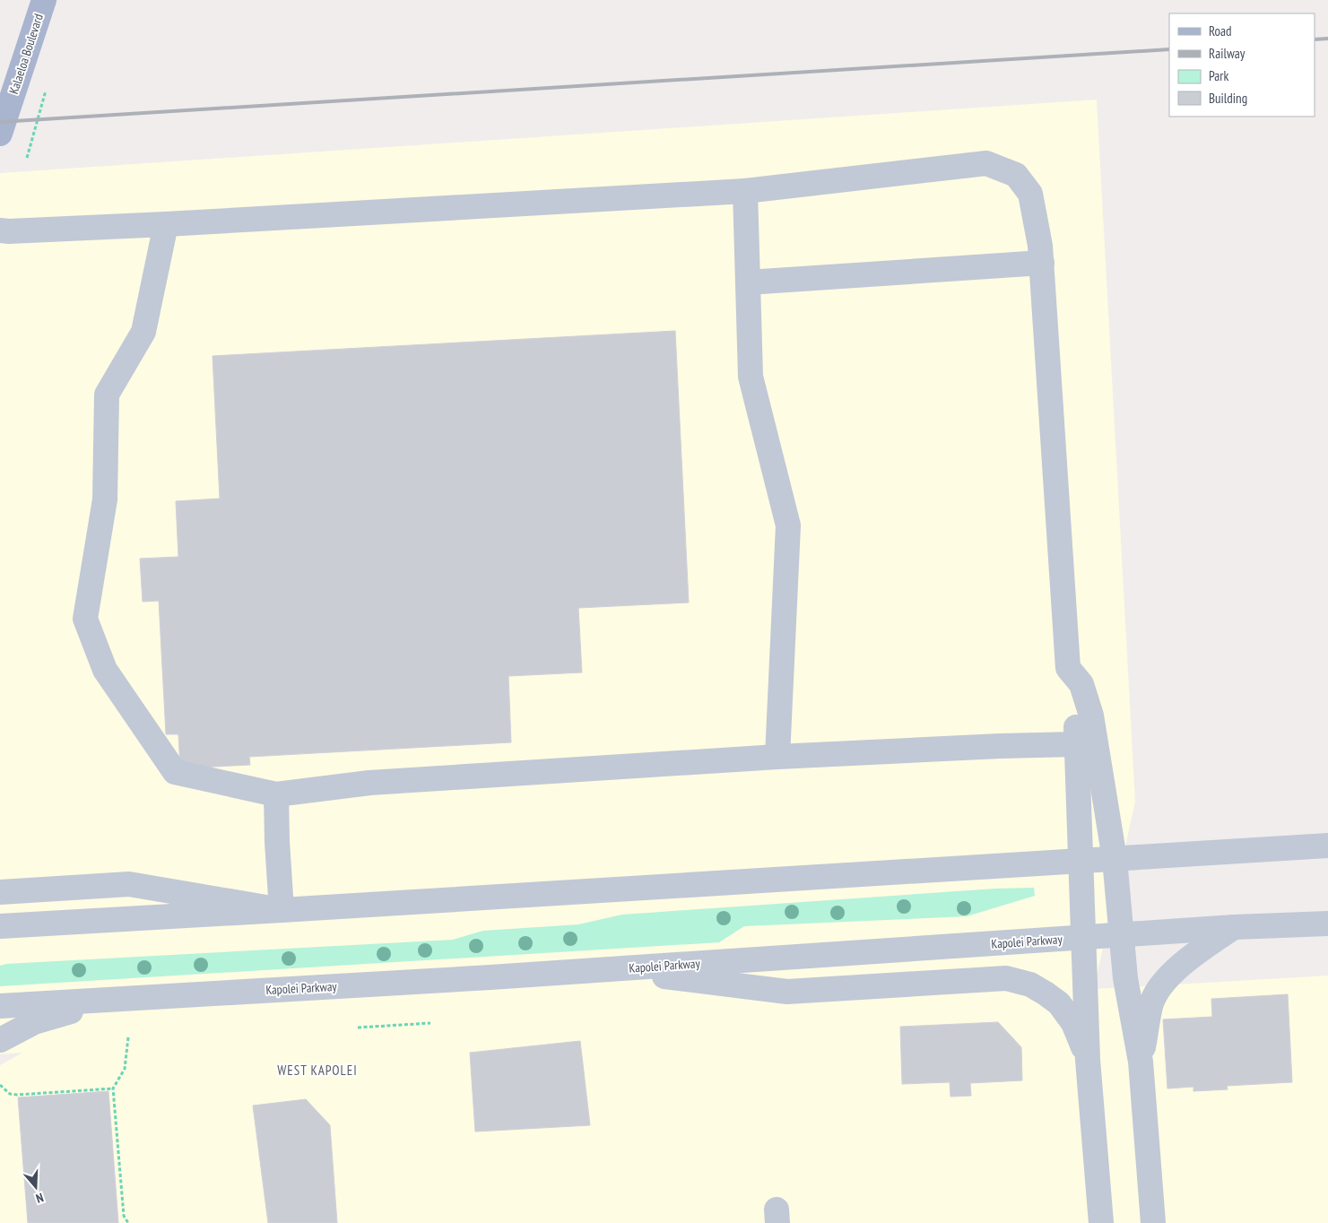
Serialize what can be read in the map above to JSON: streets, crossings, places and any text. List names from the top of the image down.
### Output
{
  "streets": {
    "main road": ["Kalaeloa Boulevard"],
    "street": ["Kapolei Parkway"]
  },
  "districts": ["WEST KAPOLEI"],
  "legend": [
    "Road",
    "Railway",
    "Park",
    "Building"
  ],
  "north": "bottom"
}
